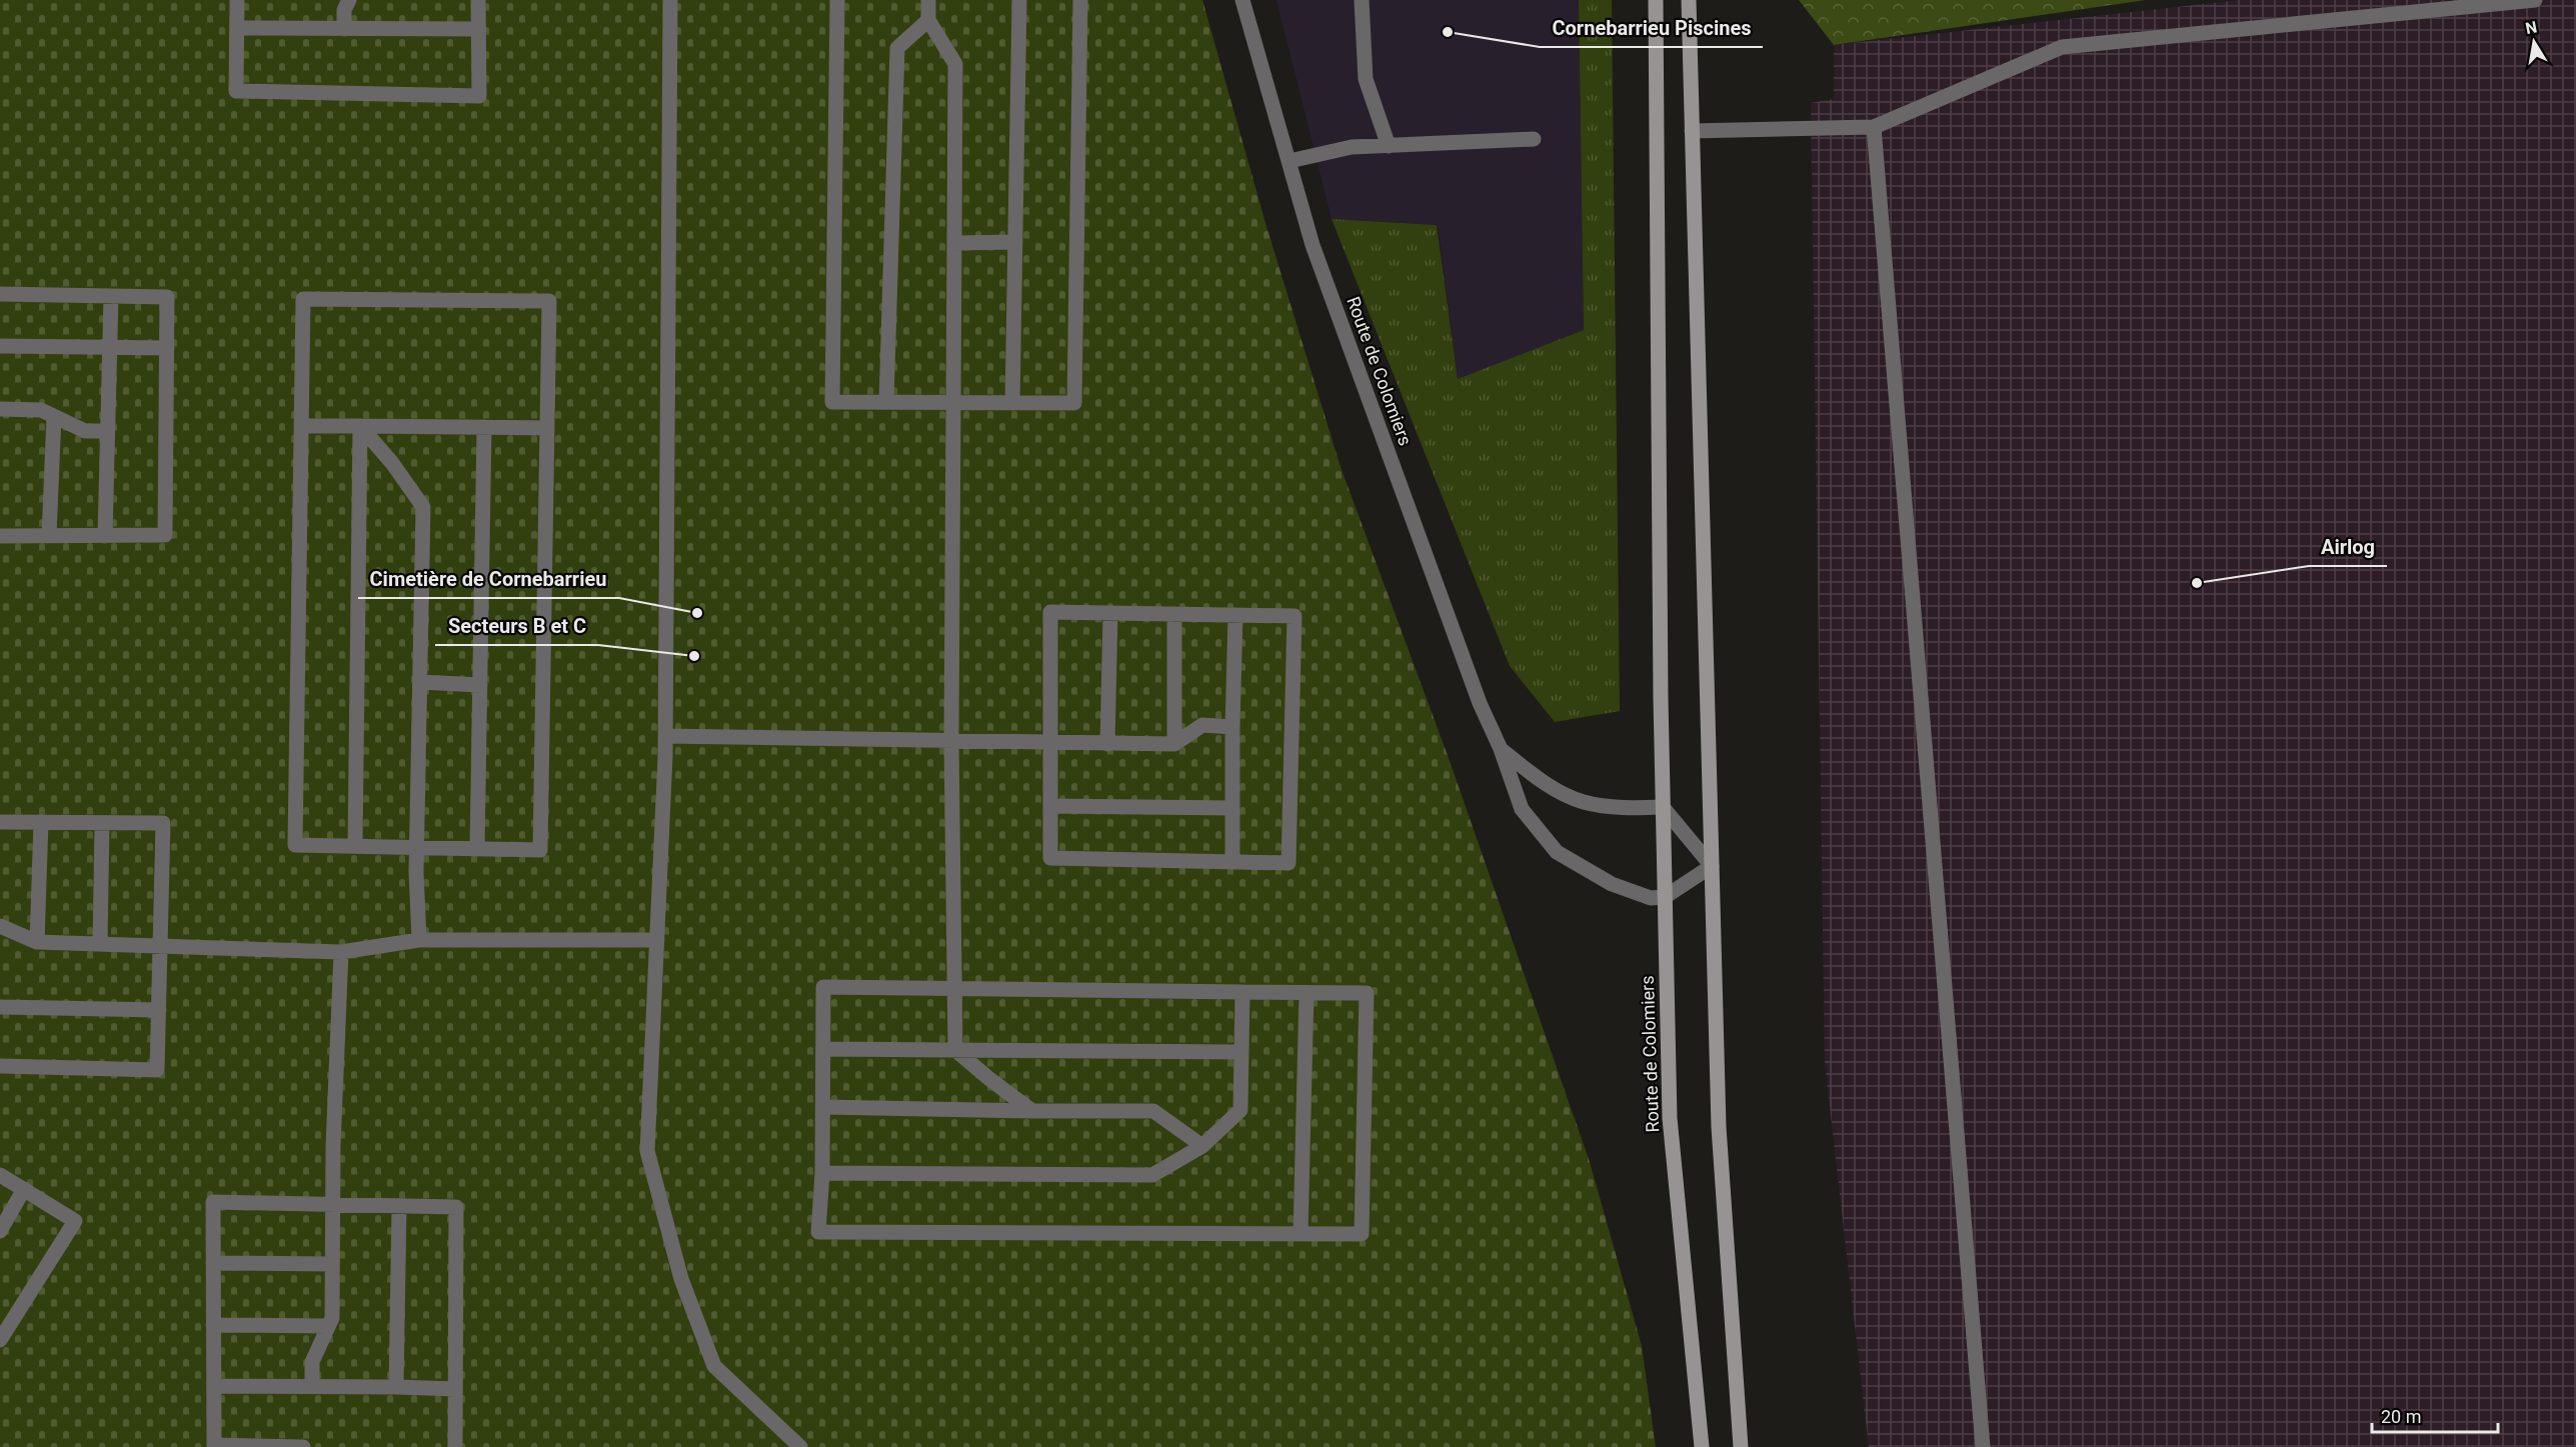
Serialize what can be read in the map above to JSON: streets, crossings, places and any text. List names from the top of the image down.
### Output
{
  "streets": {
    "main road": ["Route de Colomiers"]
  },
  "places": [
    "Cornebarrieu Piscines",
    "Airlog",
    "Cimetière de Cornebarrieu",
    "Secteurs B et C"
  ],
  "scale_bar": "20 m",
  "north": "top"
}
